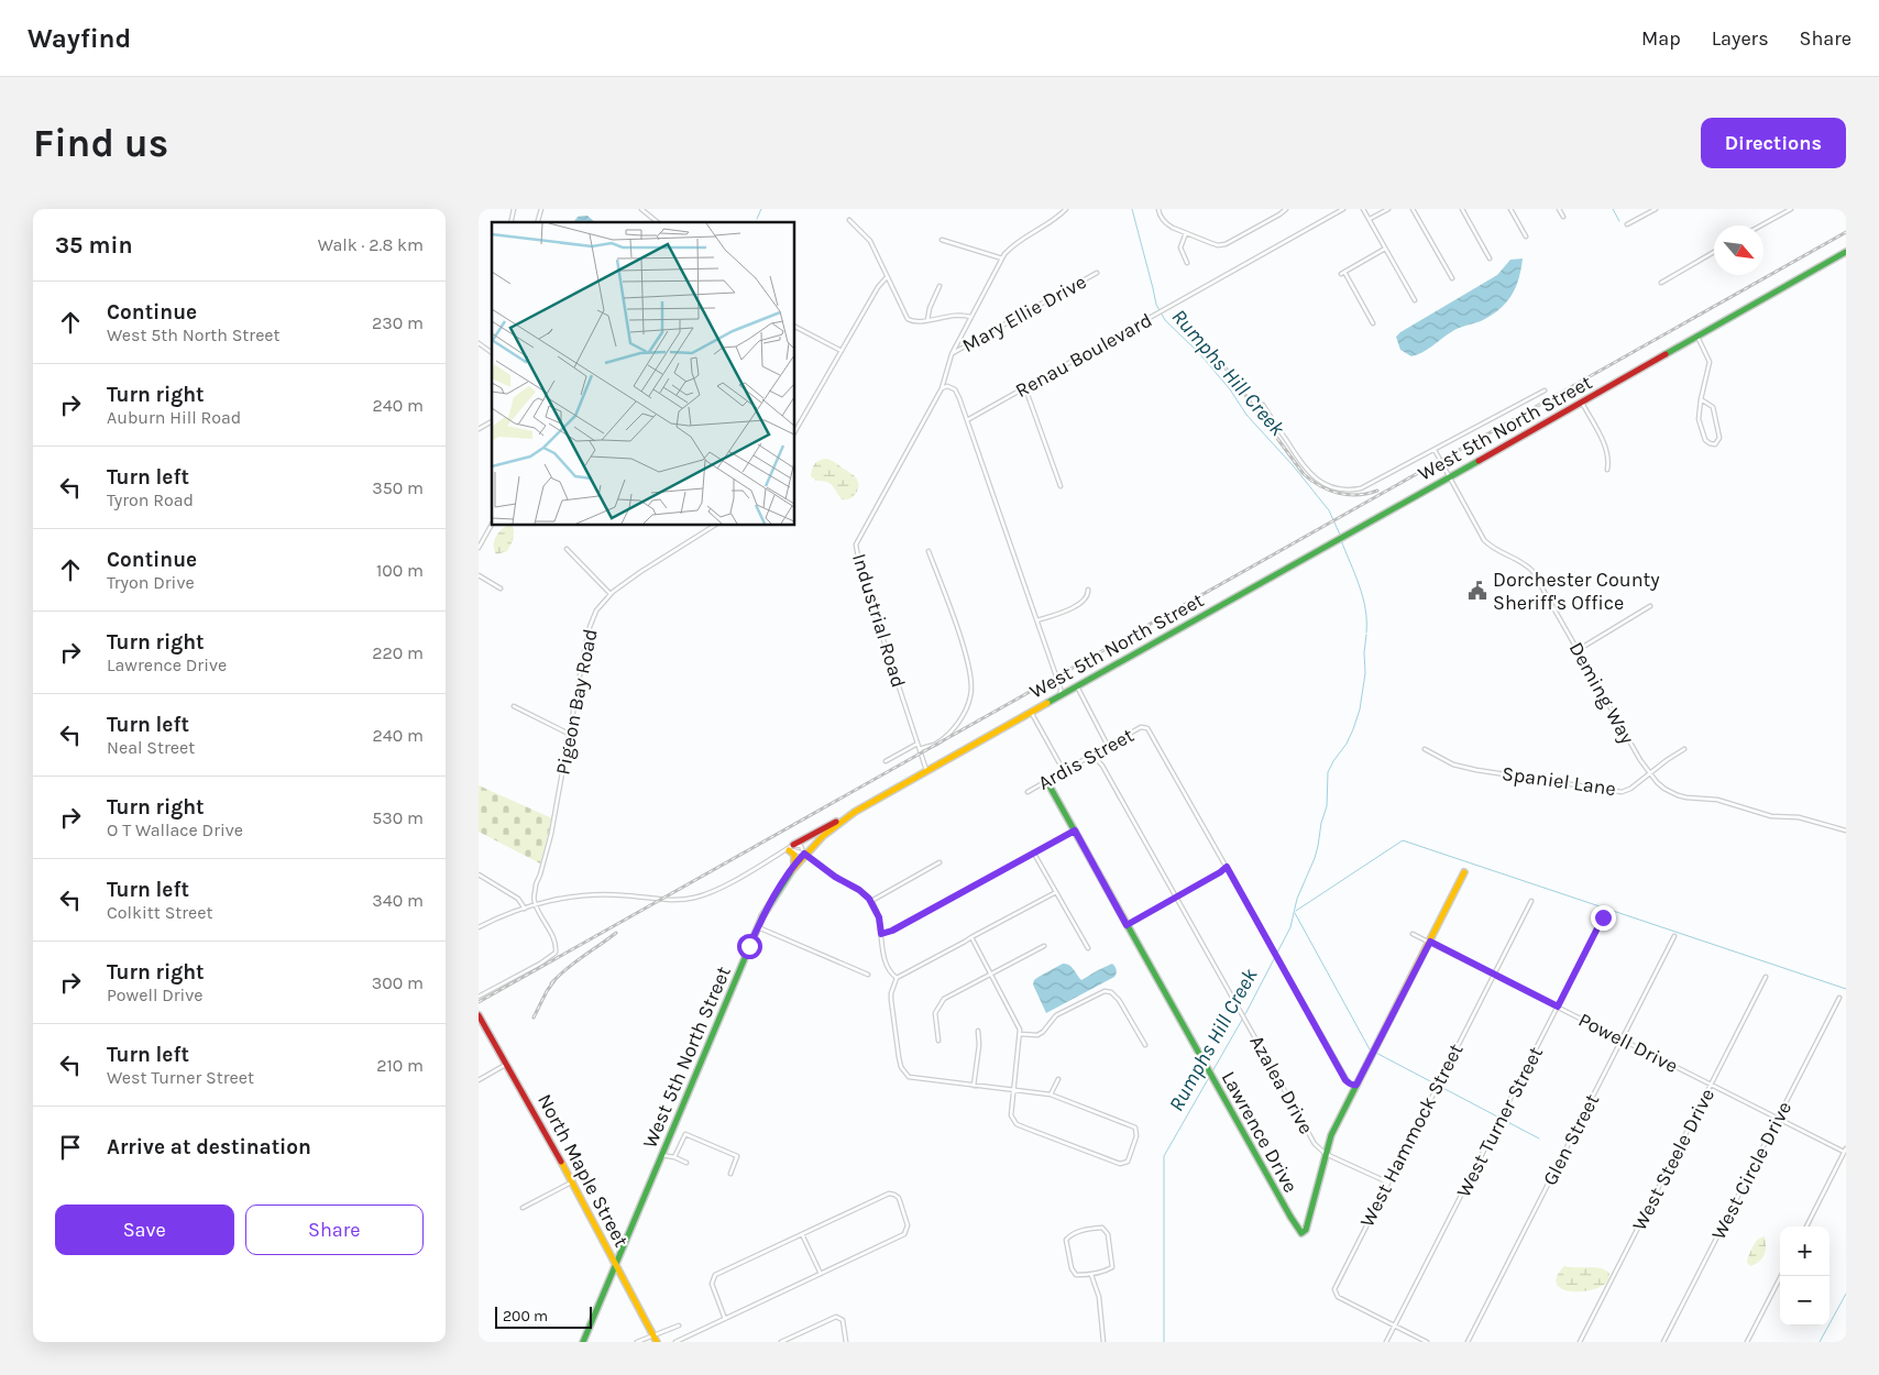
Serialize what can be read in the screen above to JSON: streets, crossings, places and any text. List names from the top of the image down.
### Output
{
  "streets": {
    "main road": ["West 5th North Street", "Lawrence Drive", "North Maple Street"],
    "street": [
      "Mary Ellie Drive",
      "Renau Boulevard",
      "Industrial Road",
      "Deming Way",
      "Pigeon Bay Road",
      "Ardis Street",
      "Spaniel Lane",
      "Powell Drive",
      "Azalea Drive",
      "West Turner Street",
      "West Hammock Street",
      "Glen Street",
      "West Steele Drive",
      "West Circle Drive"
    ]
  },
  "crossings": [
    ["Mary Ellie Drive", "Industrial Road"],
    ["West 5th North Street", "Industrial Road"],
    ["West 5th North Street", "Deming Way"],
    ["West 5th North Street", "North Maple Street"],
    ["Deming Way", "Spaniel Lane"],
    ["Ardis Street", "Azalea Drive"],
    ["Ardis Street", "Lawrence Drive"],
    ["Powell Drive", "West Turner Street"],
    ["Powell Drive", "West Hammock Street"],
    ["Powell Drive", "Glen Street"],
    ["Powell Drive", "West Steele Drive"],
    ["Powell Drive", "West Circle Drive"],
    ["Azalea Drive", "Lawrence Drive"],
    ["Azalea Drive", "West Hammock Street"],
    ["West Turner Street", "West Hammock Street"]
  ],
  "water": ["Rumphs Hill Creek"],
  "places": {
    "public building": ["Dorchester County Sheriff's Office"]
  },
  "scale_bar": "200 m",
  "north": "bottom right",
  "page": {
    "header": "Wayfind",
    "nav": ["Map", "Layers", "Share"],
    "buttons": [
      "Directions",
      ["Save", "Share"]
    ],
    "title": "Find us",
    "heading": ["35 min", "Walk · 2.8 km"],
    "list": [
      ["Continue", "West 5th North Street", "230 m"],
      ["Turn right", "Auburn Hill Road", "240 m"],
      ["Turn left", "Tyron Road", "350 m"],
      ["Continue", "Tryon Drive", "100 m"],
      ["Turn right", "Lawrence Drive", "220 m"],
      ["Turn left", "Neal Street", "240 m"],
      ["Turn right", "O T Wallace Drive", "530 m"],
      ["Turn left", "Colkitt Street", "340 m"],
      ["Turn right", "Powell Drive", "300 m"],
      ["Turn left", "West Turner Street", "210 m"],
      "Arrive at destination"
    ],
    "map_buttons": ["+", "−"],
    "scale": "200 m"
  }
}
